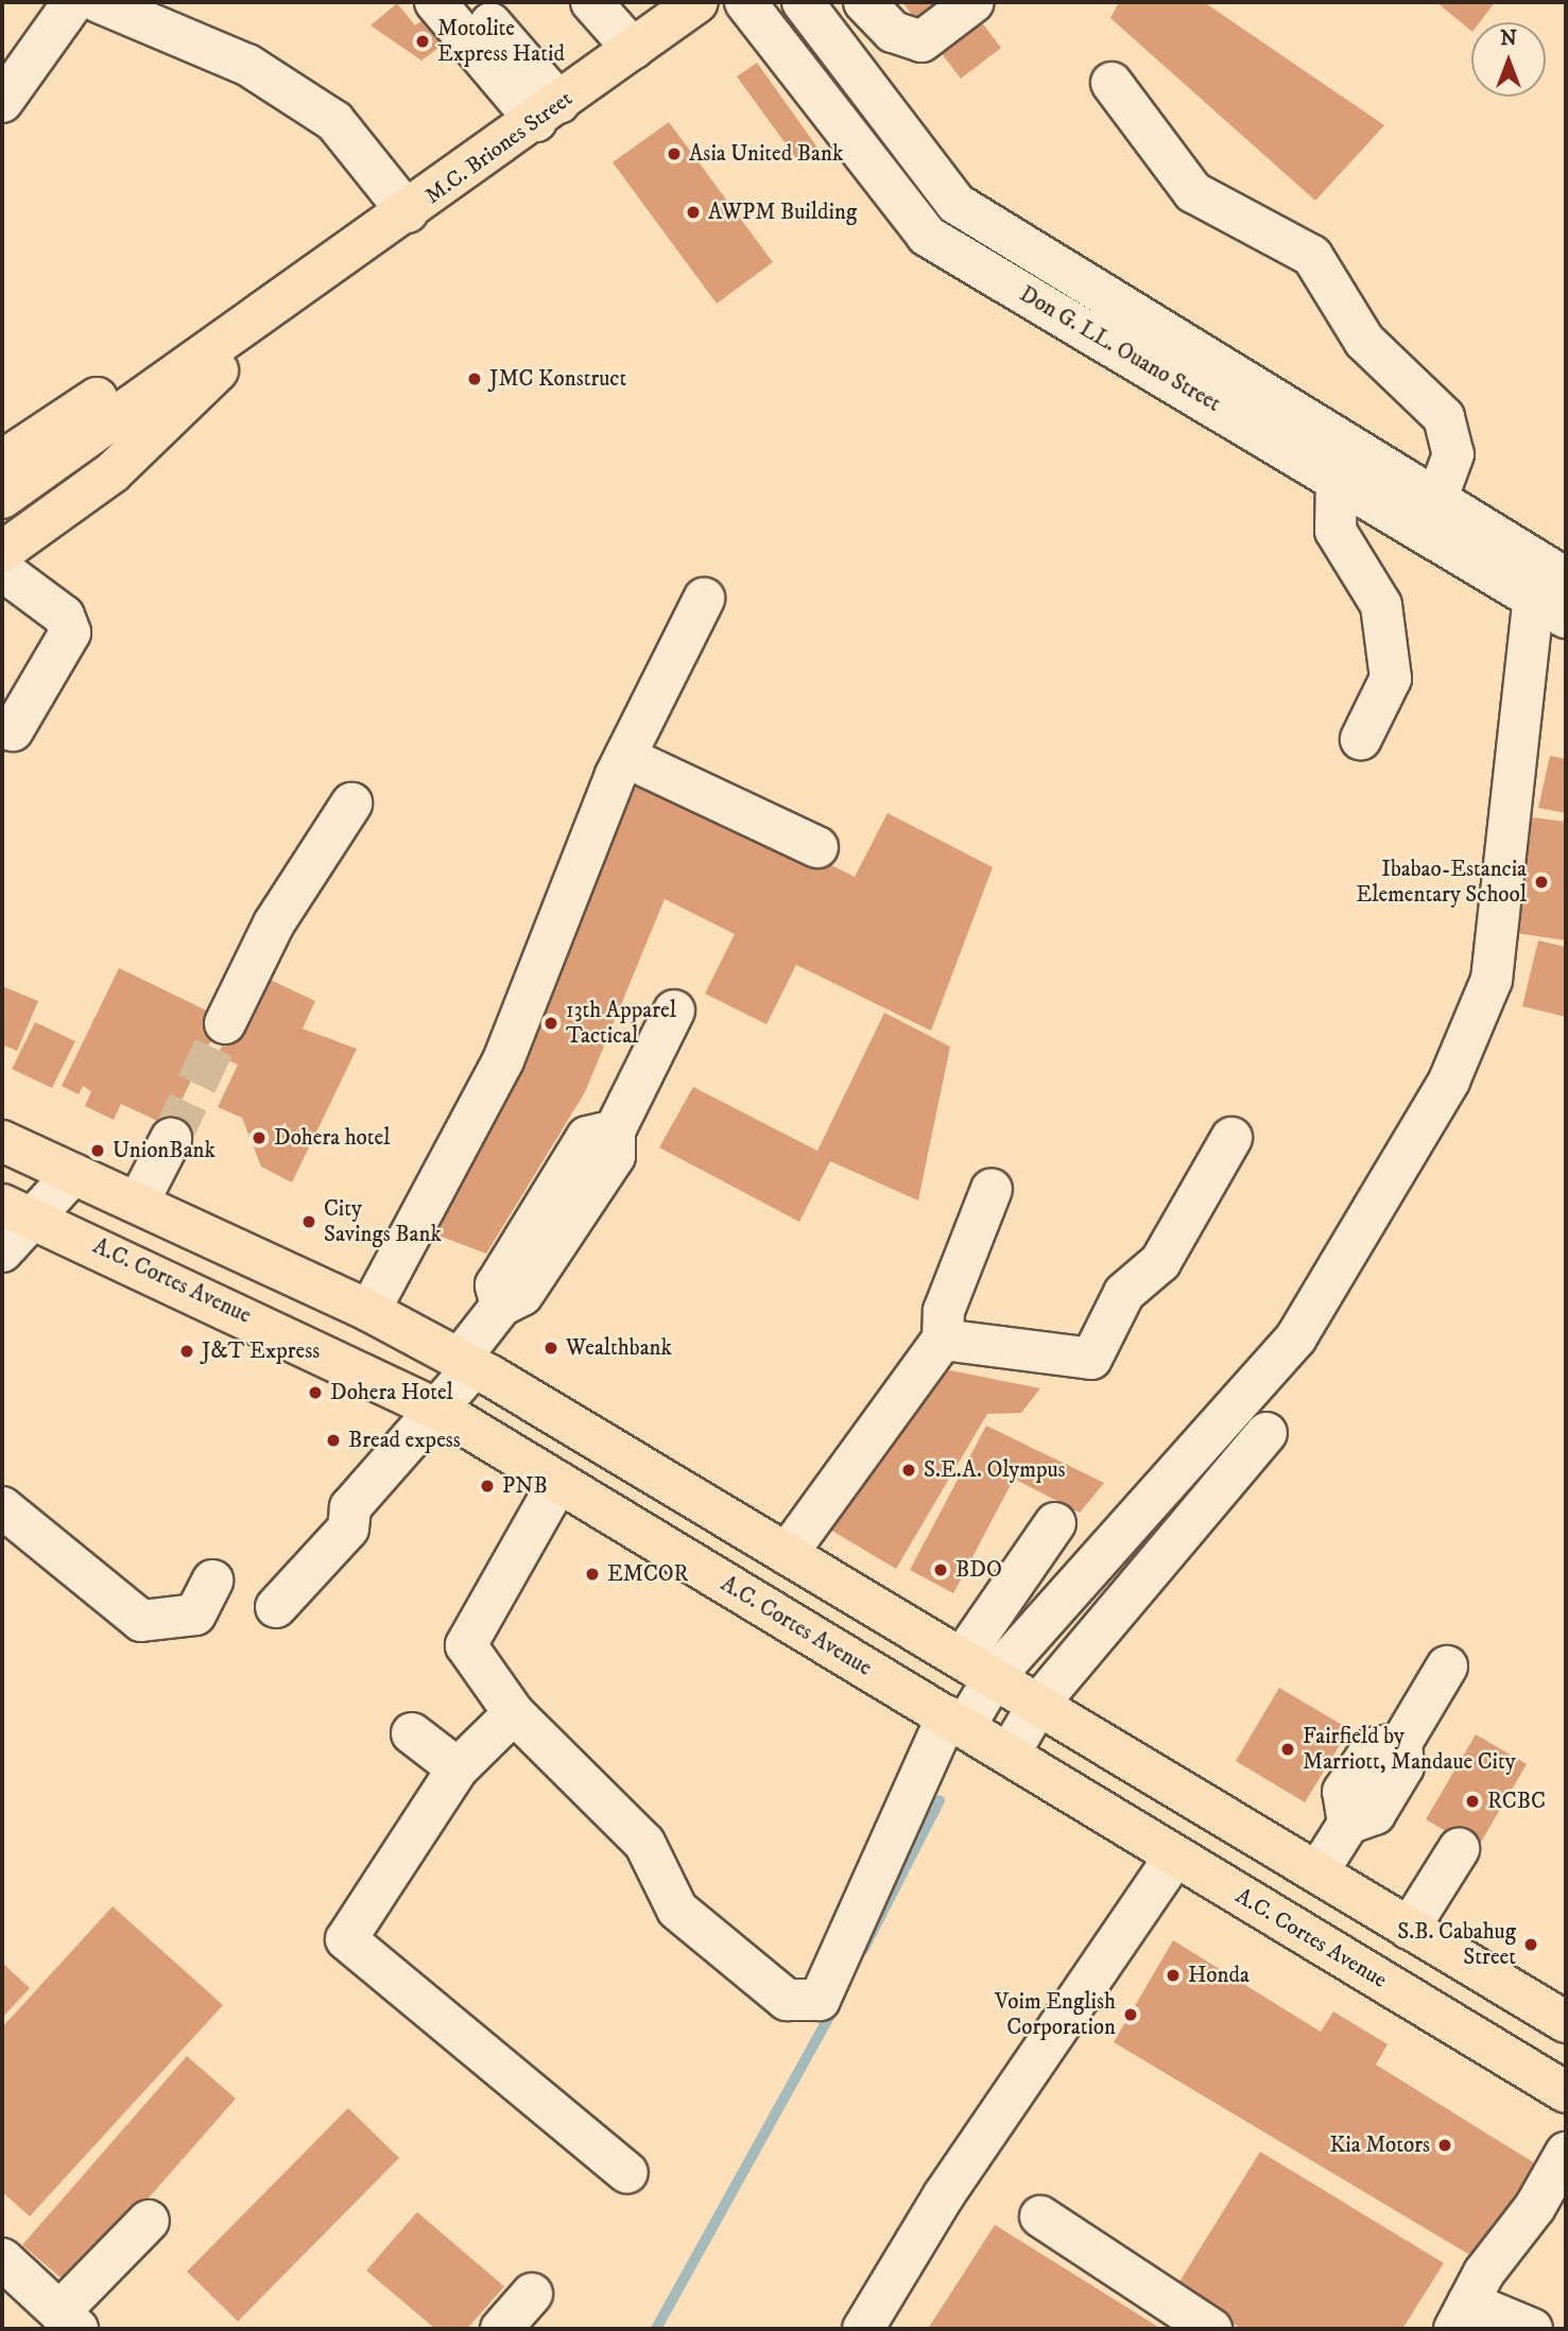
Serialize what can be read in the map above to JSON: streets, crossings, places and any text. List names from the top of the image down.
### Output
{
  "streets": {
    "main road": ["M.C. Briones Street", "A.C. Cortes Avenue"],
    "street": ["Don G. LL. Ouano Street"]
  },
  "places": [
    "Motolite Express Hatid",
    "Asia United Bank",
    "AWPM Building",
    "JMC Konstruct",
    "Ibabao-Estancia Elementary School",
    "13th Apparel Tactical",
    "Dohera hotel",
    "UnionBank",
    "City Savings Bank",
    "Wealthbank",
    "J&T Express",
    "Dohera Hotel",
    "Bread expess",
    "S.E.A. Olympus",
    "PNB",
    "BDO",
    "EMCOR",
    "Fairfield by Marriott, Mandaue City",
    "RCBC",
    "S.B. Cabahug Street",
    "Honda",
    "Voim English Corporation",
    "Kia Motors"
  ],
  "north": "top"
}
